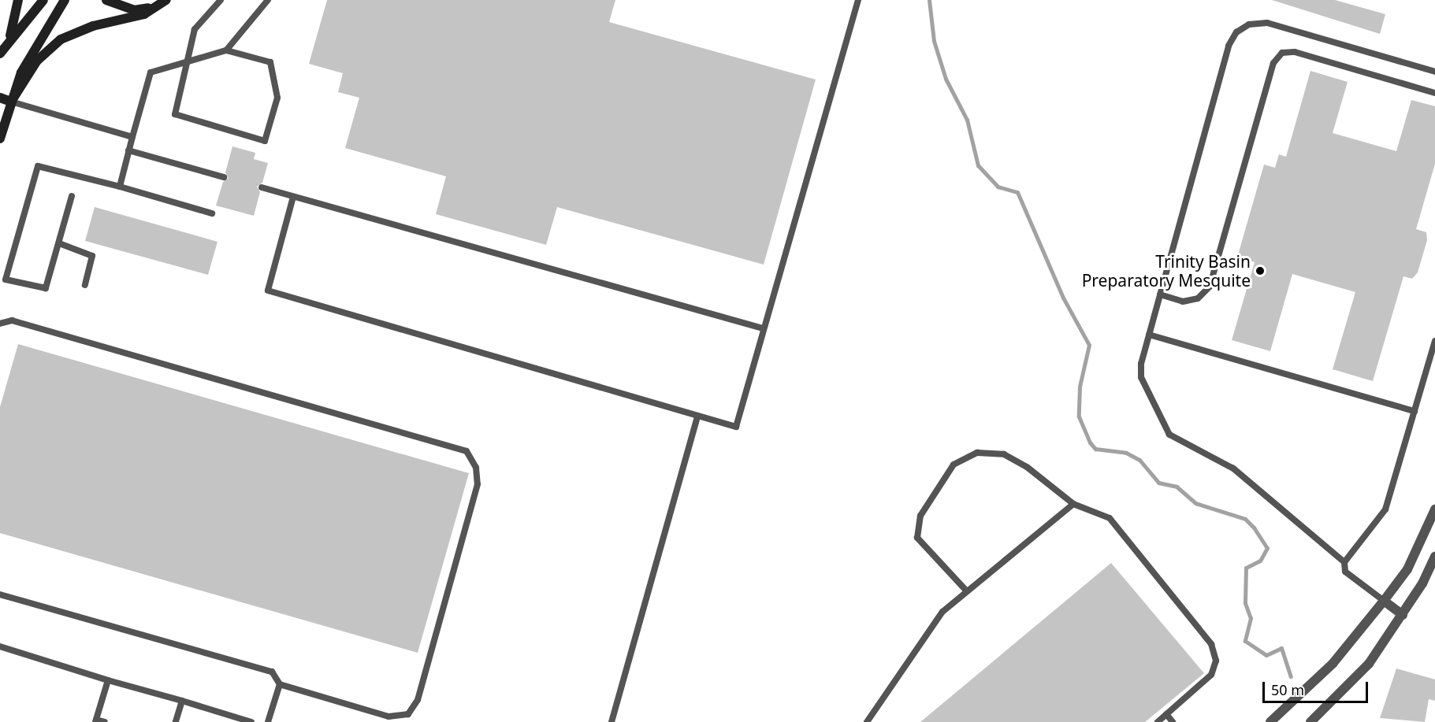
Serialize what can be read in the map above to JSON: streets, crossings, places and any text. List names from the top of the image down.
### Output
{
  "places": ["Trinity Basin Preparatory Mesquite"],
  "scale_bar": "50 m"
}
